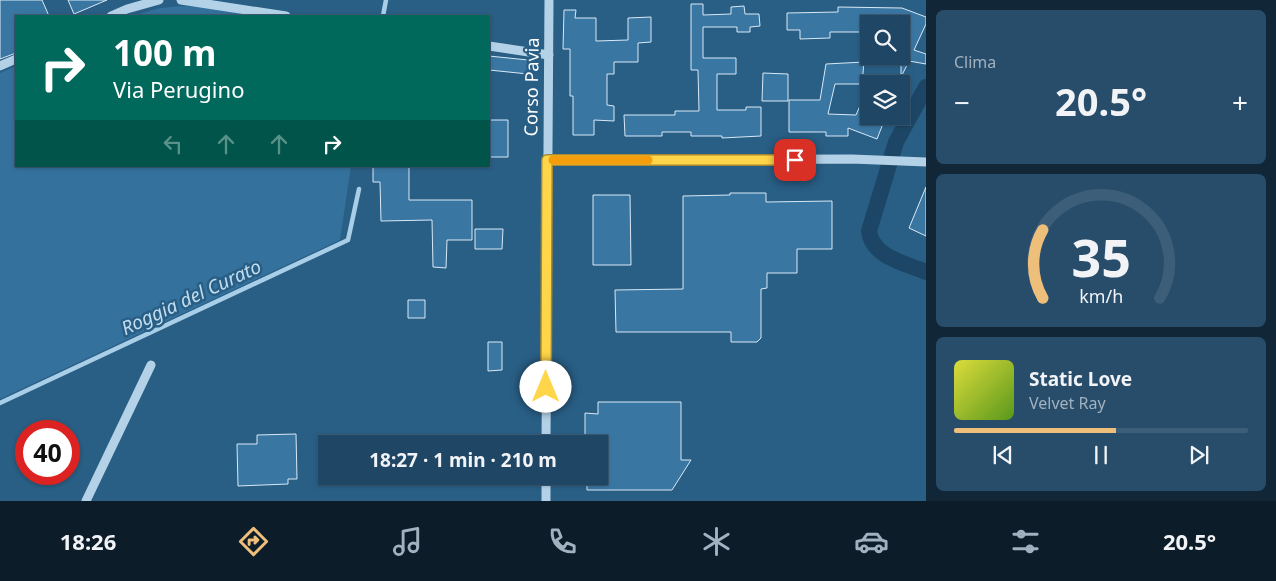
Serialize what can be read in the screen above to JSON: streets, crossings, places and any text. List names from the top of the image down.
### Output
{
  "streets": {
    "street": ["Corso Pavia"]
  },
  "water": ["Roggia del Curato"],
  "page": {
    "tile": "Clima",
    "turn": ["100 m", "Via Perugino"],
    "heat": ["−", "20.5°", "+"],
    "song": ["Static Love", "Velvet Ray"],
    "limit": "40",
    "trip": "18:27 · 1 min · 210 m",
    "tabs": ["18:26", "20.5°"],
    "gauge": ["35", "km/h"]
  }
}
